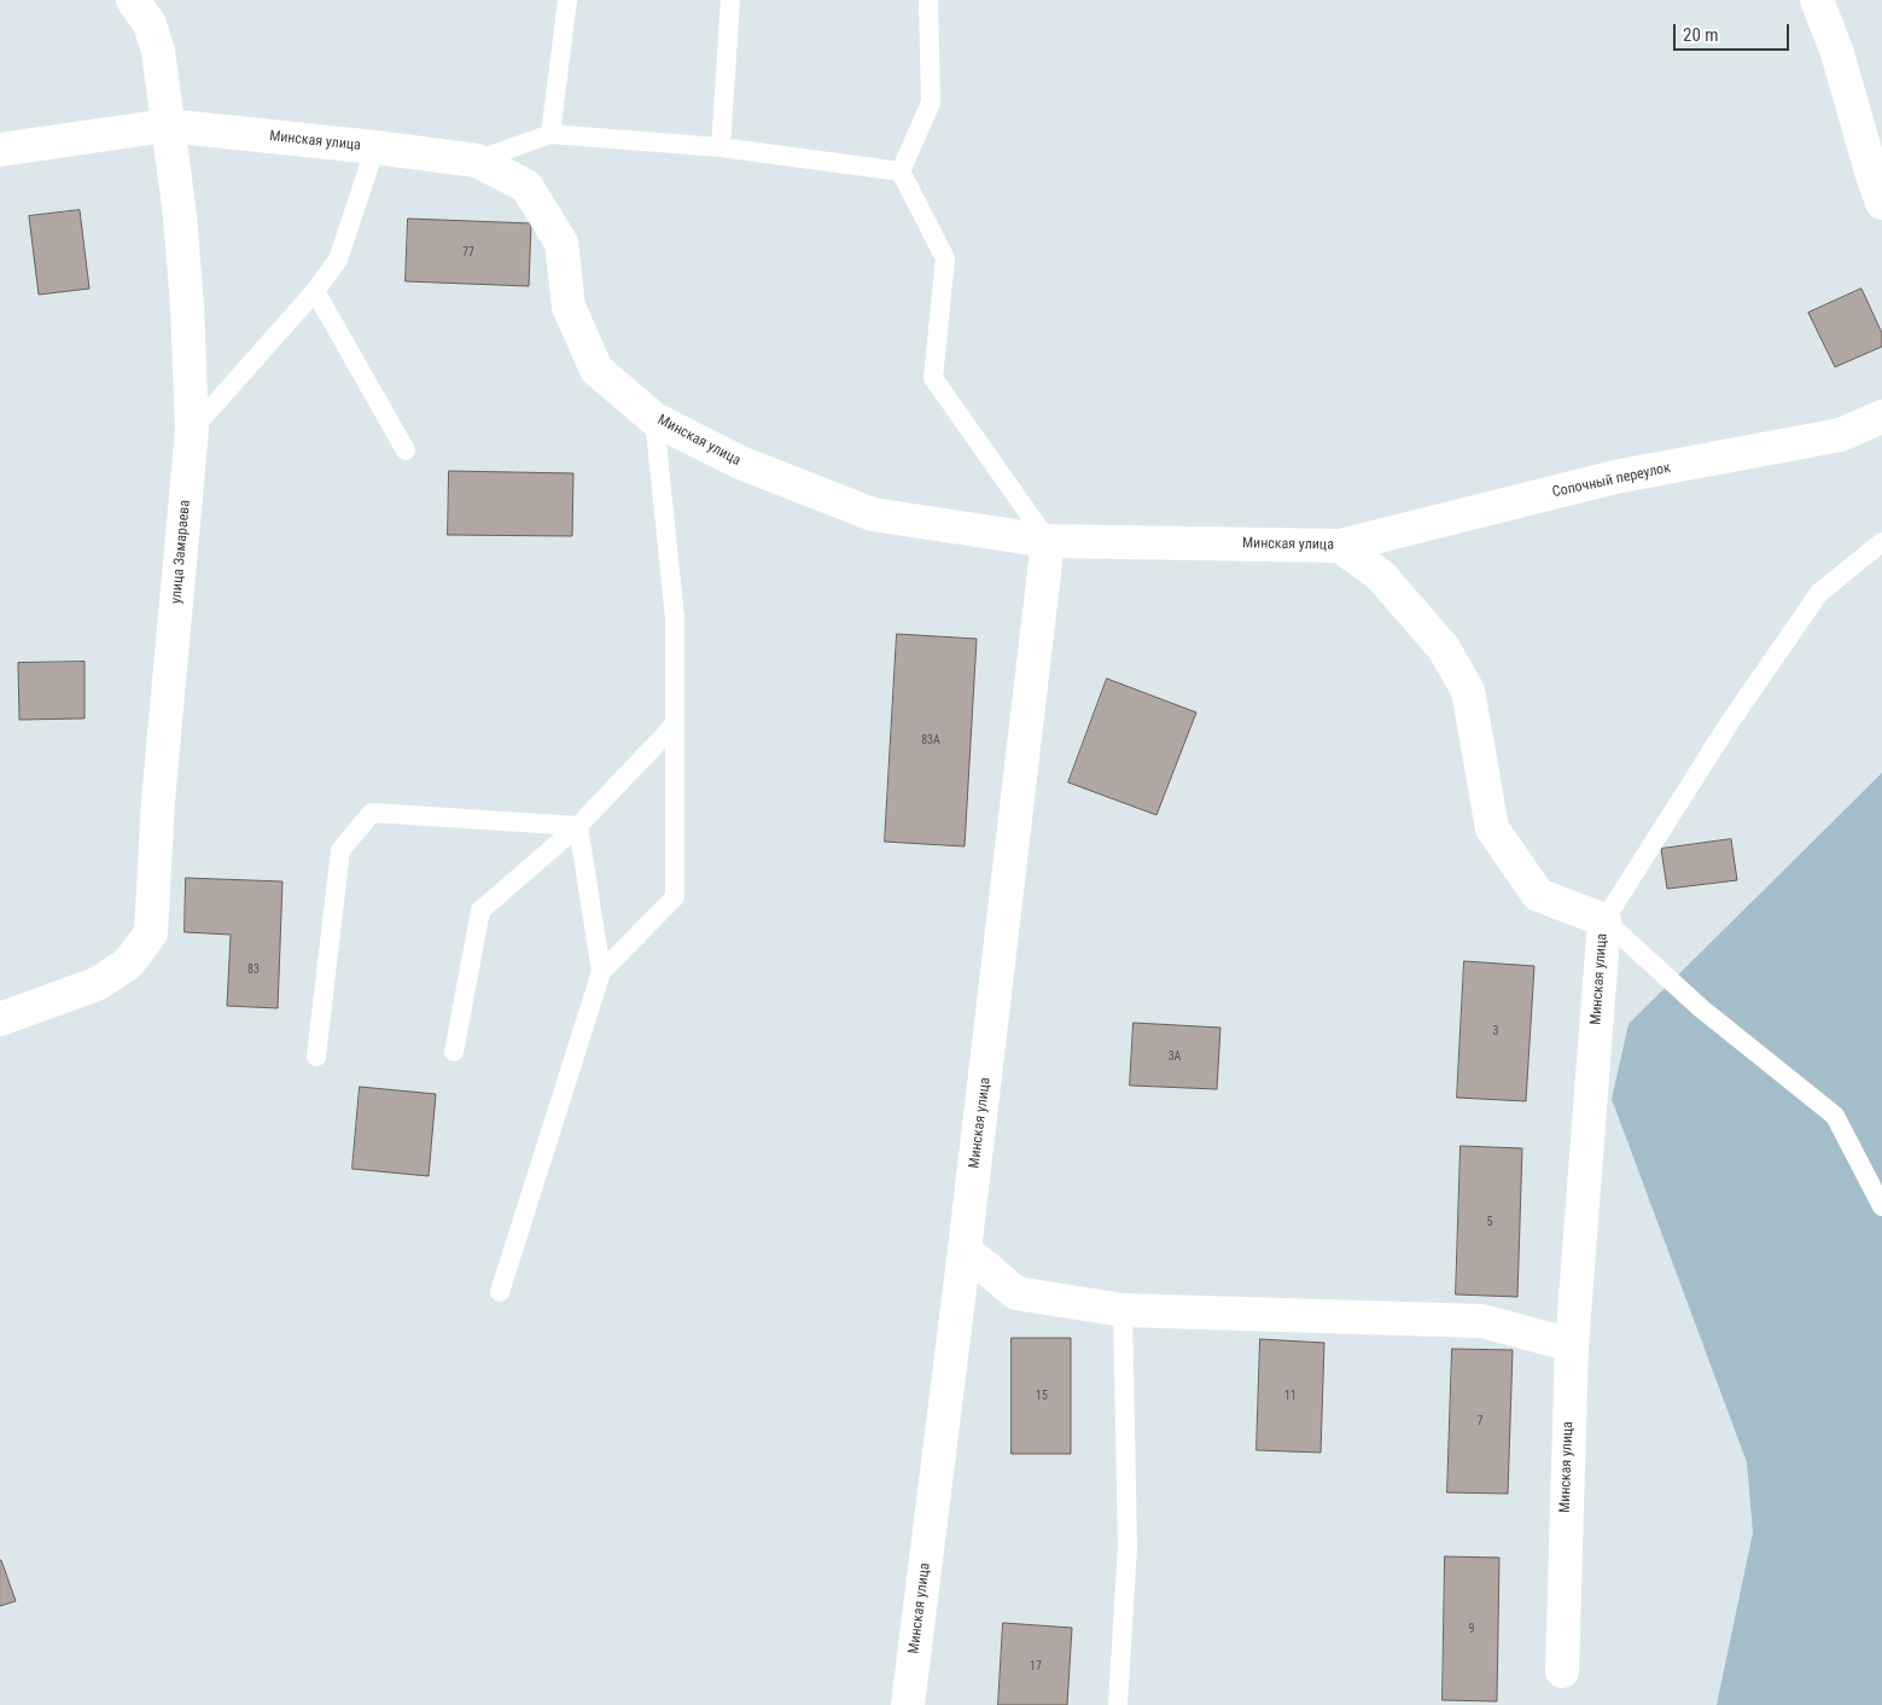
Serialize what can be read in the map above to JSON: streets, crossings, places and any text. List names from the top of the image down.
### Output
{
  "streets": {
    "street": ["Минская улица", "Сопочный переулок", "улица Замараева"]
  },
  "crossings": [
    ["Минская улица", "Сопочный переулок"],
    ["Минская улица", "улица Замараева"]
  ],
  "house_numbers": [
    "77",
    "83А",
    "83",
    "3",
    "3А",
    "5",
    "15",
    "11",
    "7",
    "9",
    "17"
  ],
  "scale_bar": "20 m"
}
